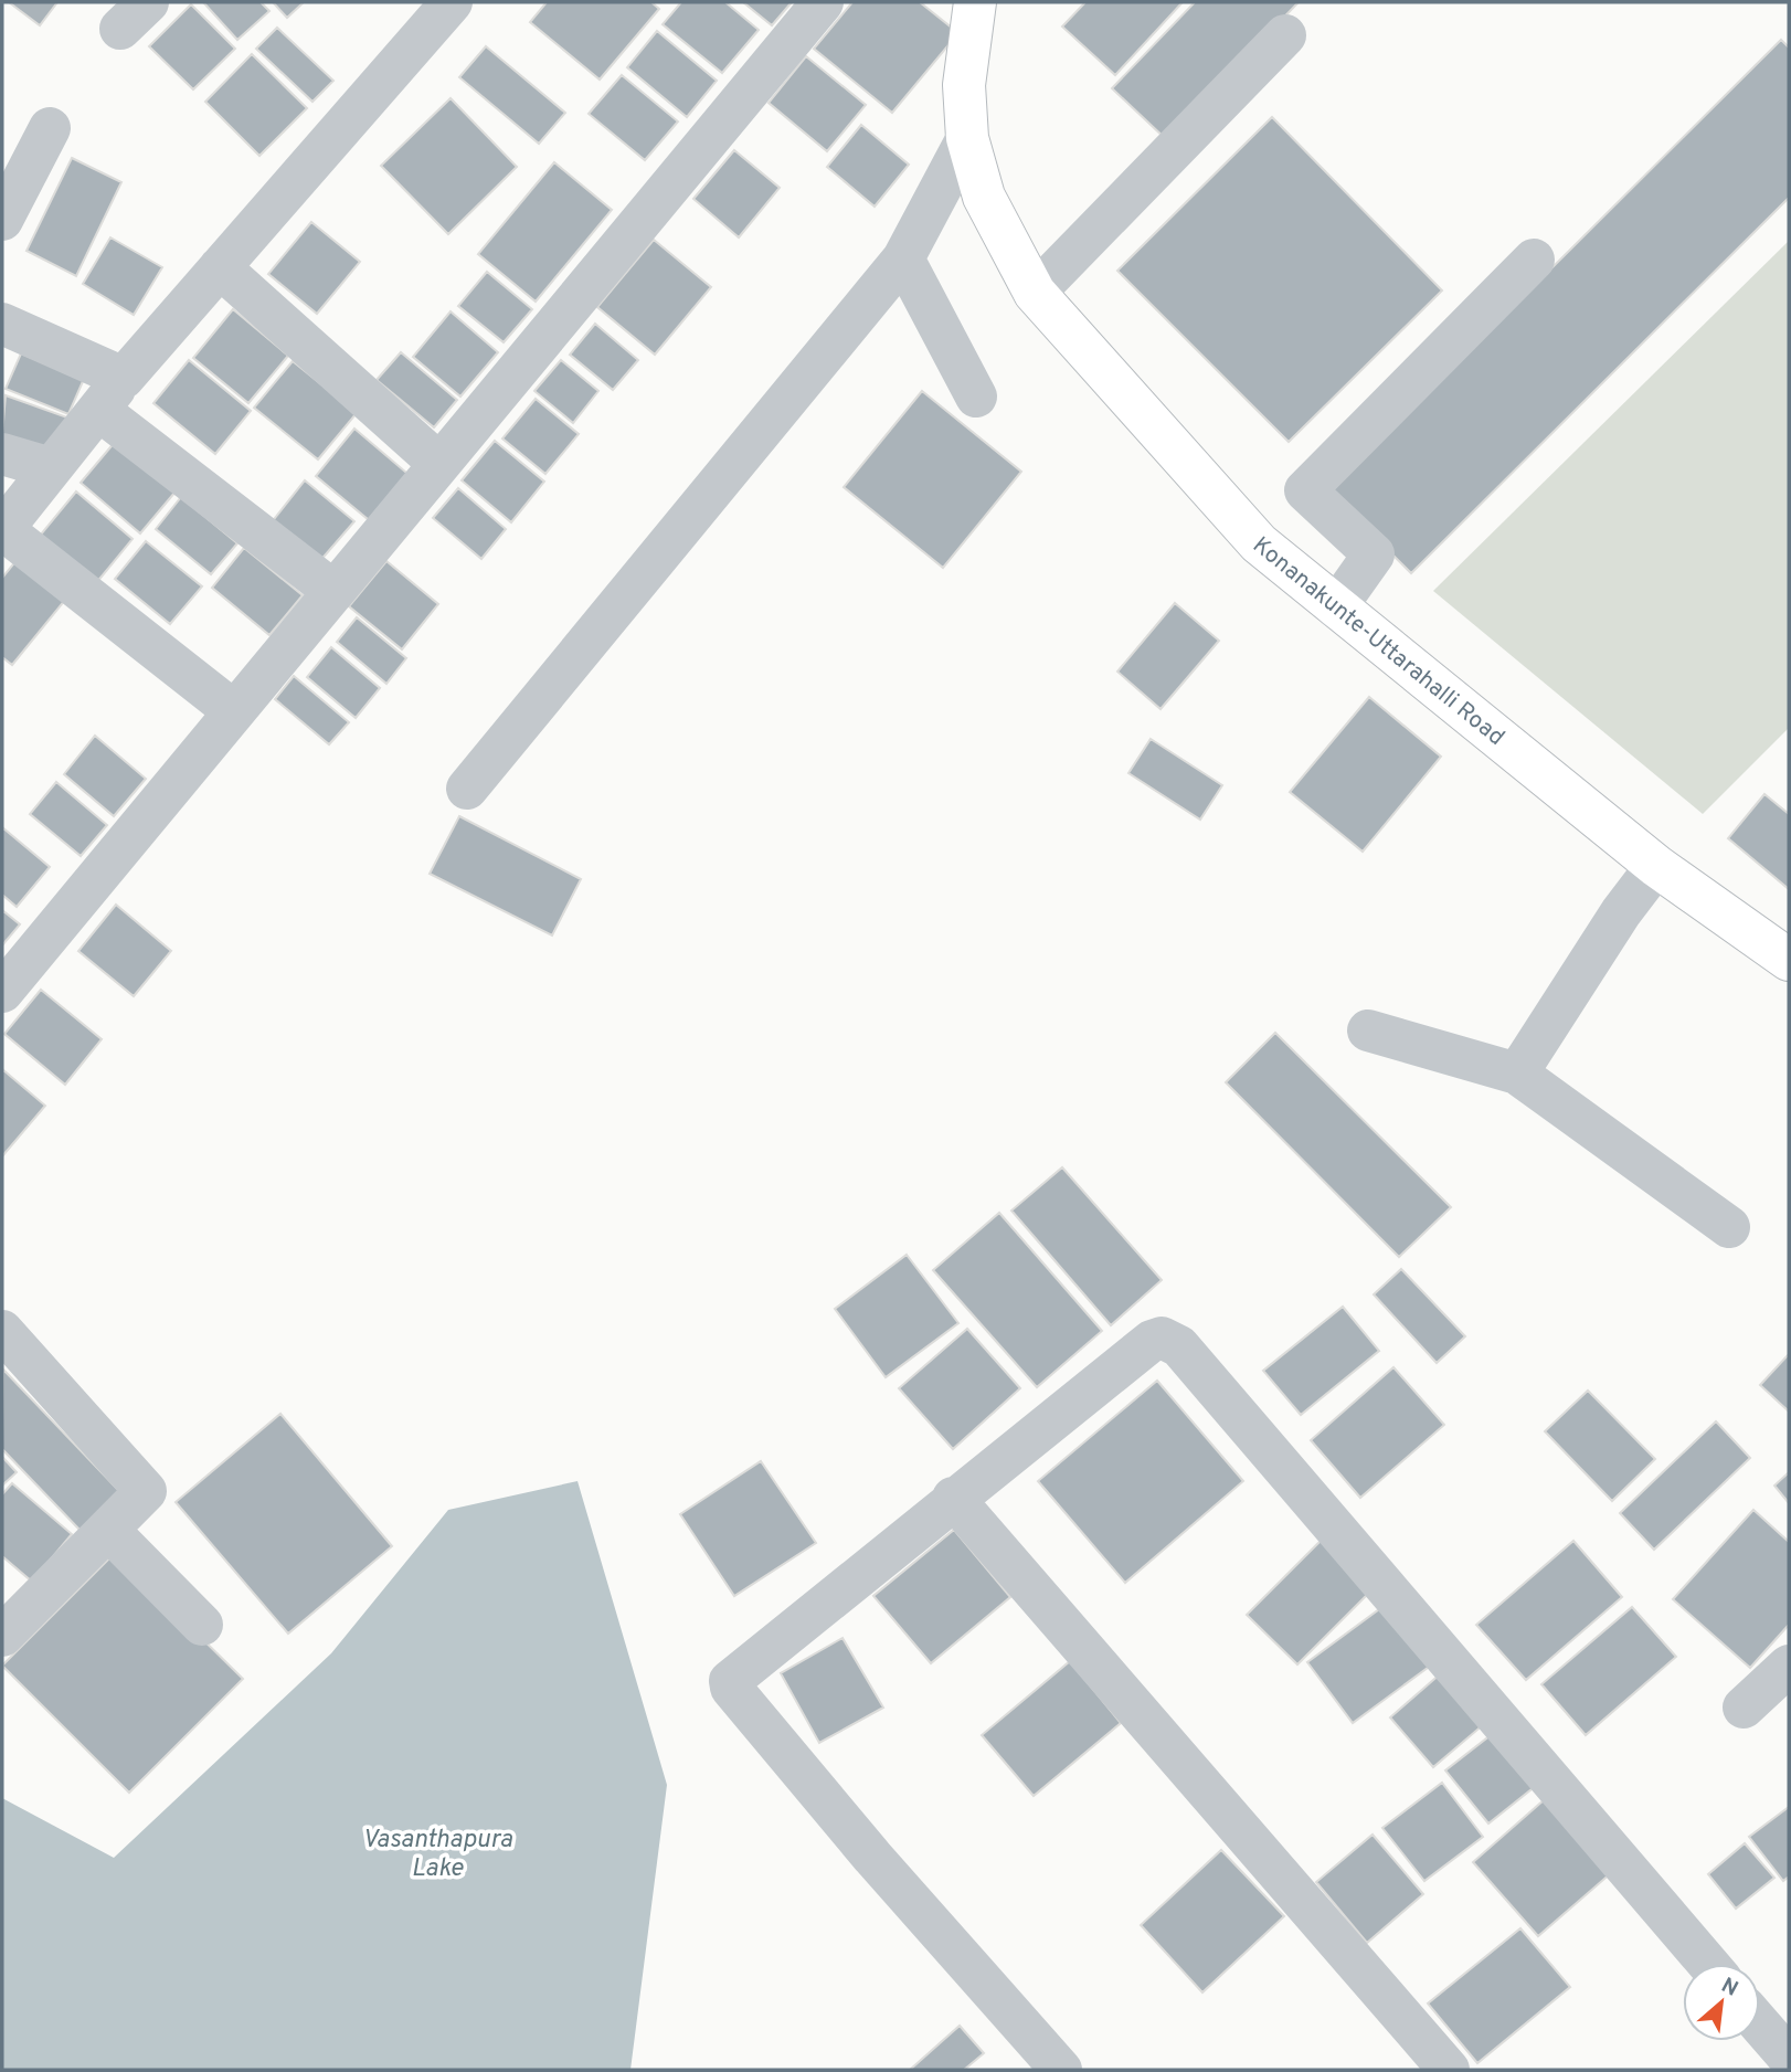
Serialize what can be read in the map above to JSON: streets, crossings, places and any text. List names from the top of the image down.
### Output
{
  "streets": {
    "main road": ["Konanakunte-Uttarahalli Road"]
  },
  "water": ["Vasanthapura Lake"],
  "north": "top right"
}
